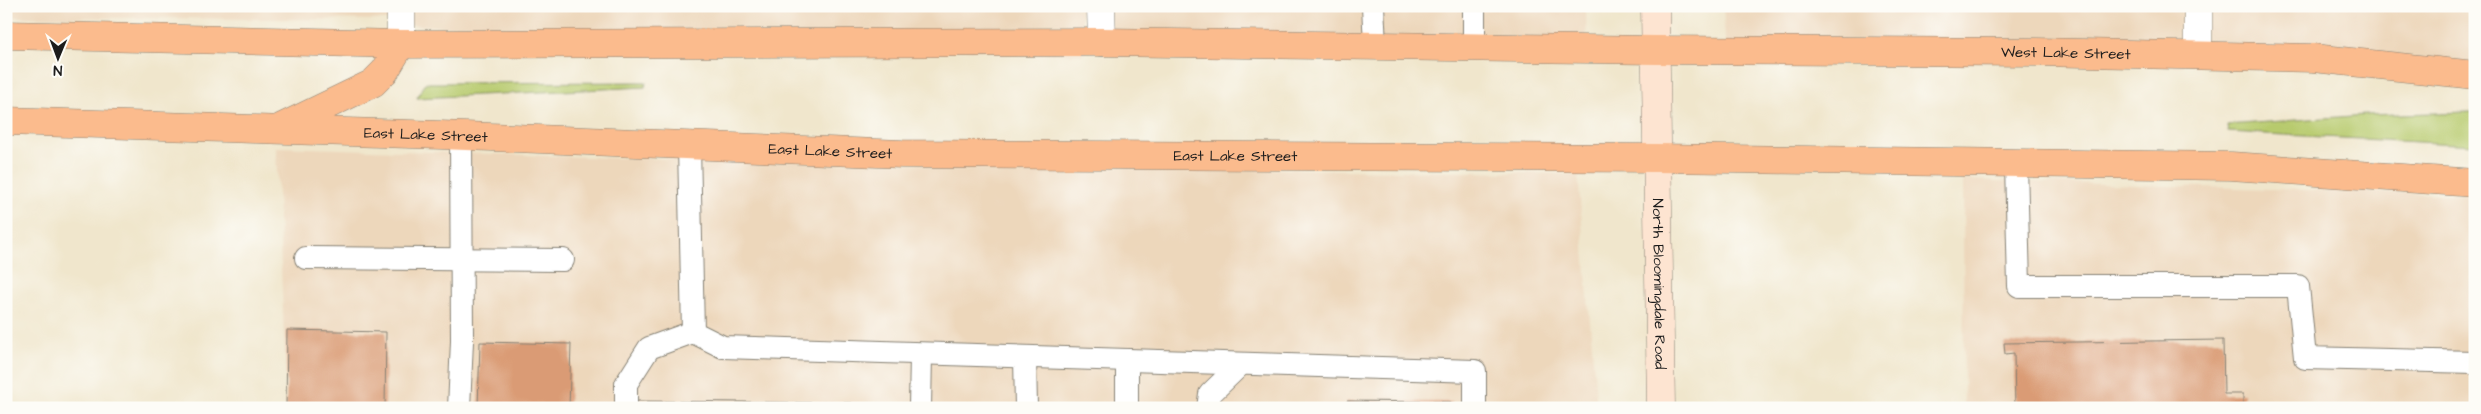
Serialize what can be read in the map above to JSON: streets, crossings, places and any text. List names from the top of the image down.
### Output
{
  "streets": {
    "main road": ["West Lake Street", "East Lake Street", "North Bloomingdale Road"]
  },
  "crossings": [
    ["West Lake Street", "North Bloomingdale Road"],
    ["East Lake Street", "North Bloomingdale Road"]
  ],
  "north": "bottom"
}
